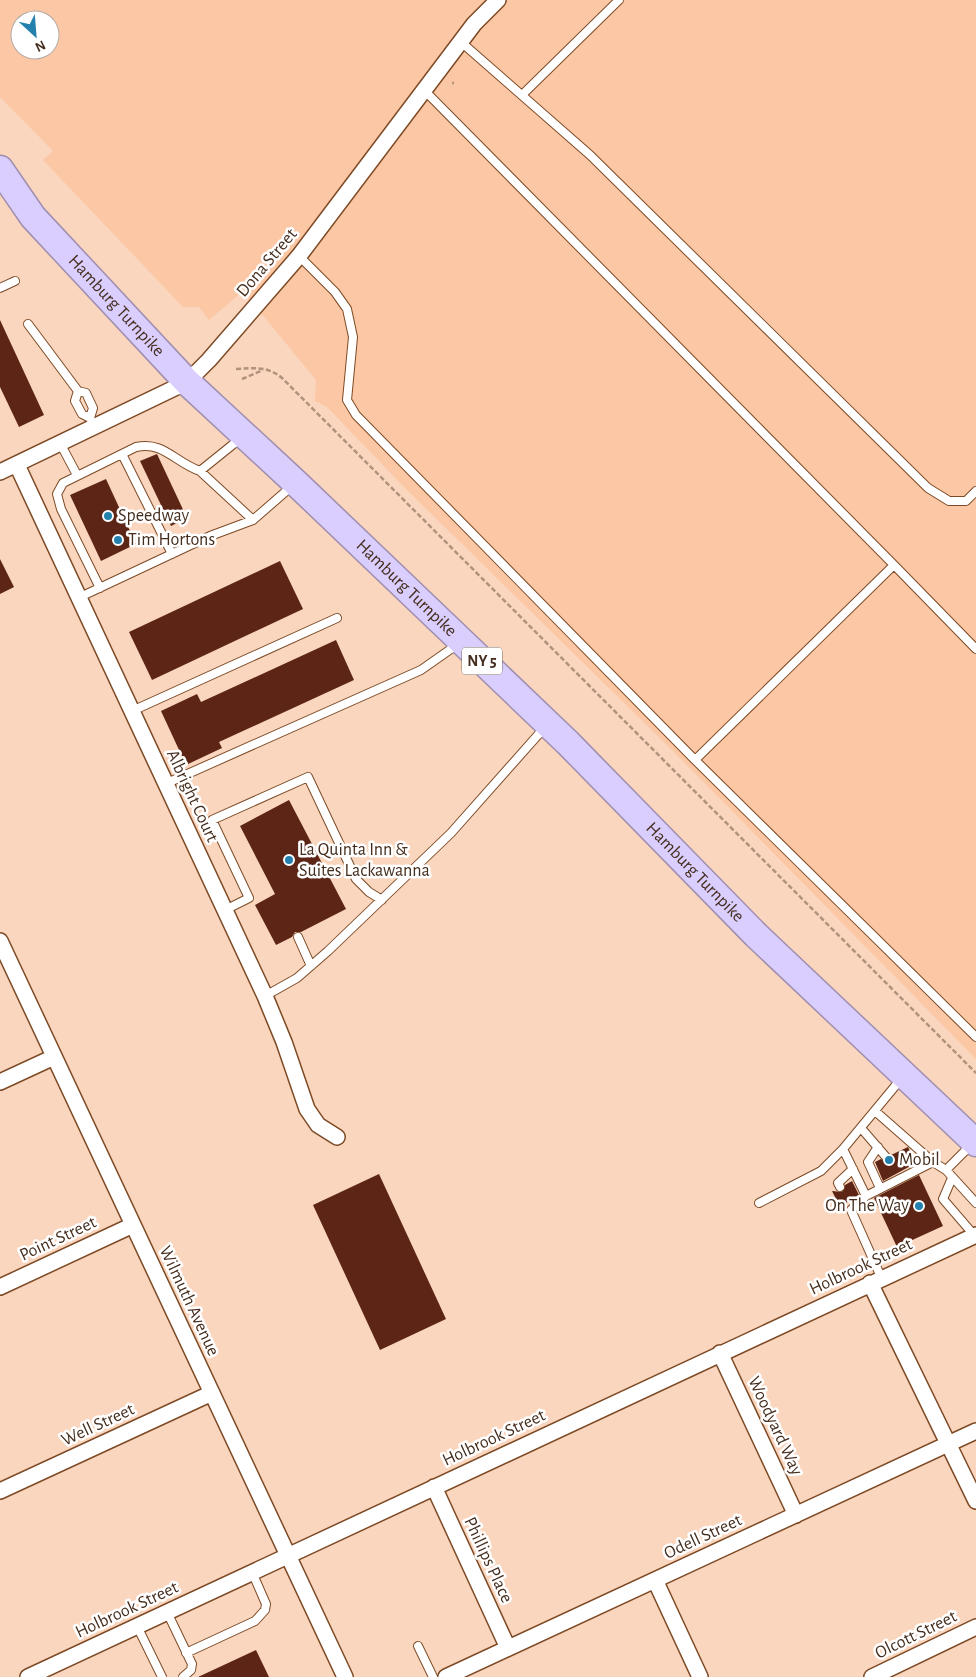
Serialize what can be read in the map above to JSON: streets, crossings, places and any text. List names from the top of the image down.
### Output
{
  "streets": {
    "highway": ["Hamburg Turnpike", "NY 5"],
    "street": [
      "Dona Street",
      "Albright Court",
      "Point Street",
      "Holbrook Street",
      "Wilmuth Avenue",
      "Well Street",
      "Woodyard Way",
      "Odell Street",
      "Phillips Place",
      "Olcott Street"
    ]
  },
  "crossings": [
    ["Dona Street", "Hamburg Turnpike"],
    ["Dona Street", "Albright Court"],
    ["Point Street", "Wilmuth Avenue"],
    ["Holbrook Street", "Wilmuth Avenue"],
    ["Holbrook Street", "Woodyard Way"],
    ["Holbrook Street", "Phillips Place"],
    ["Wilmuth Avenue", "Well Street"],
    ["Woodyard Way", "Odell Street"],
    ["Odell Street", "Phillips Place"]
  ],
  "places": [
    "Speedway",
    "Tim Hortons",
    "La Quinta Inn & Suites Lackawanna",
    "Mobil",
    "On The Way"
  ],
  "north": "bottom right"
}
